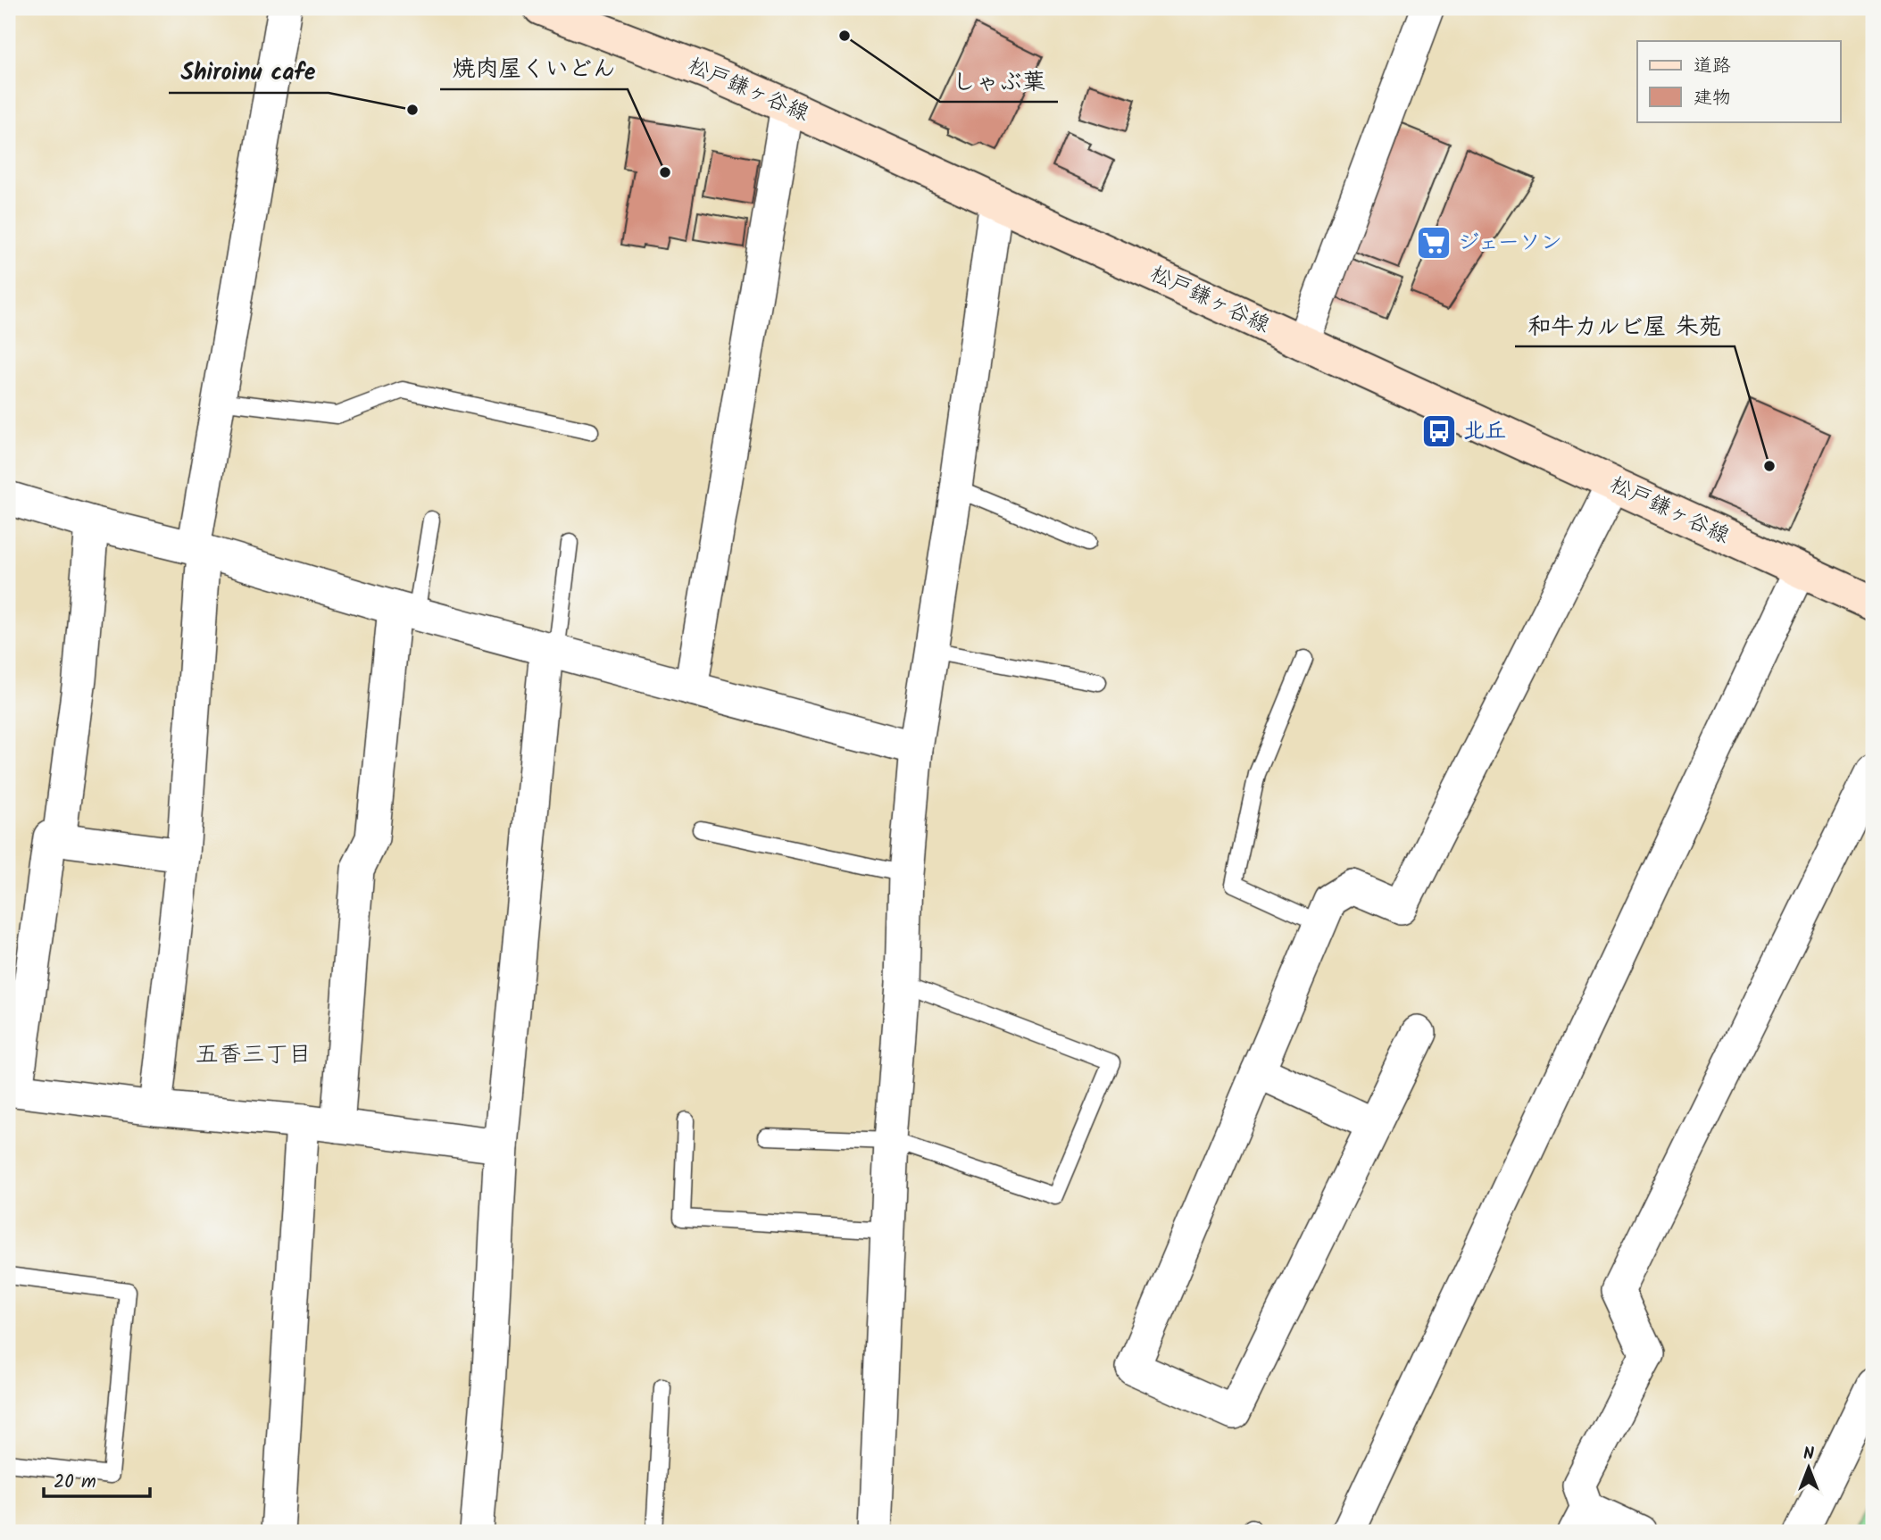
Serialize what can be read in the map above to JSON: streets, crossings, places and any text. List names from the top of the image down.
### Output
{
  "streets": {
    "main road": ["松戸鎌ヶ谷線"]
  },
  "districts": ["五香三丁目"],
  "places": {
    "other": [
      "しゃぶ葉",
      "Shiroinu cafe",
      "焼肉屋くいどん",
      "和牛カルビ屋 朱苑"
    ],
    "supermarket": ["ジェーソン"],
    "bus stop": ["北丘"]
  },
  "legend": ["道路", "建物"],
  "scale_bar": "20 m",
  "north": "top"
}
